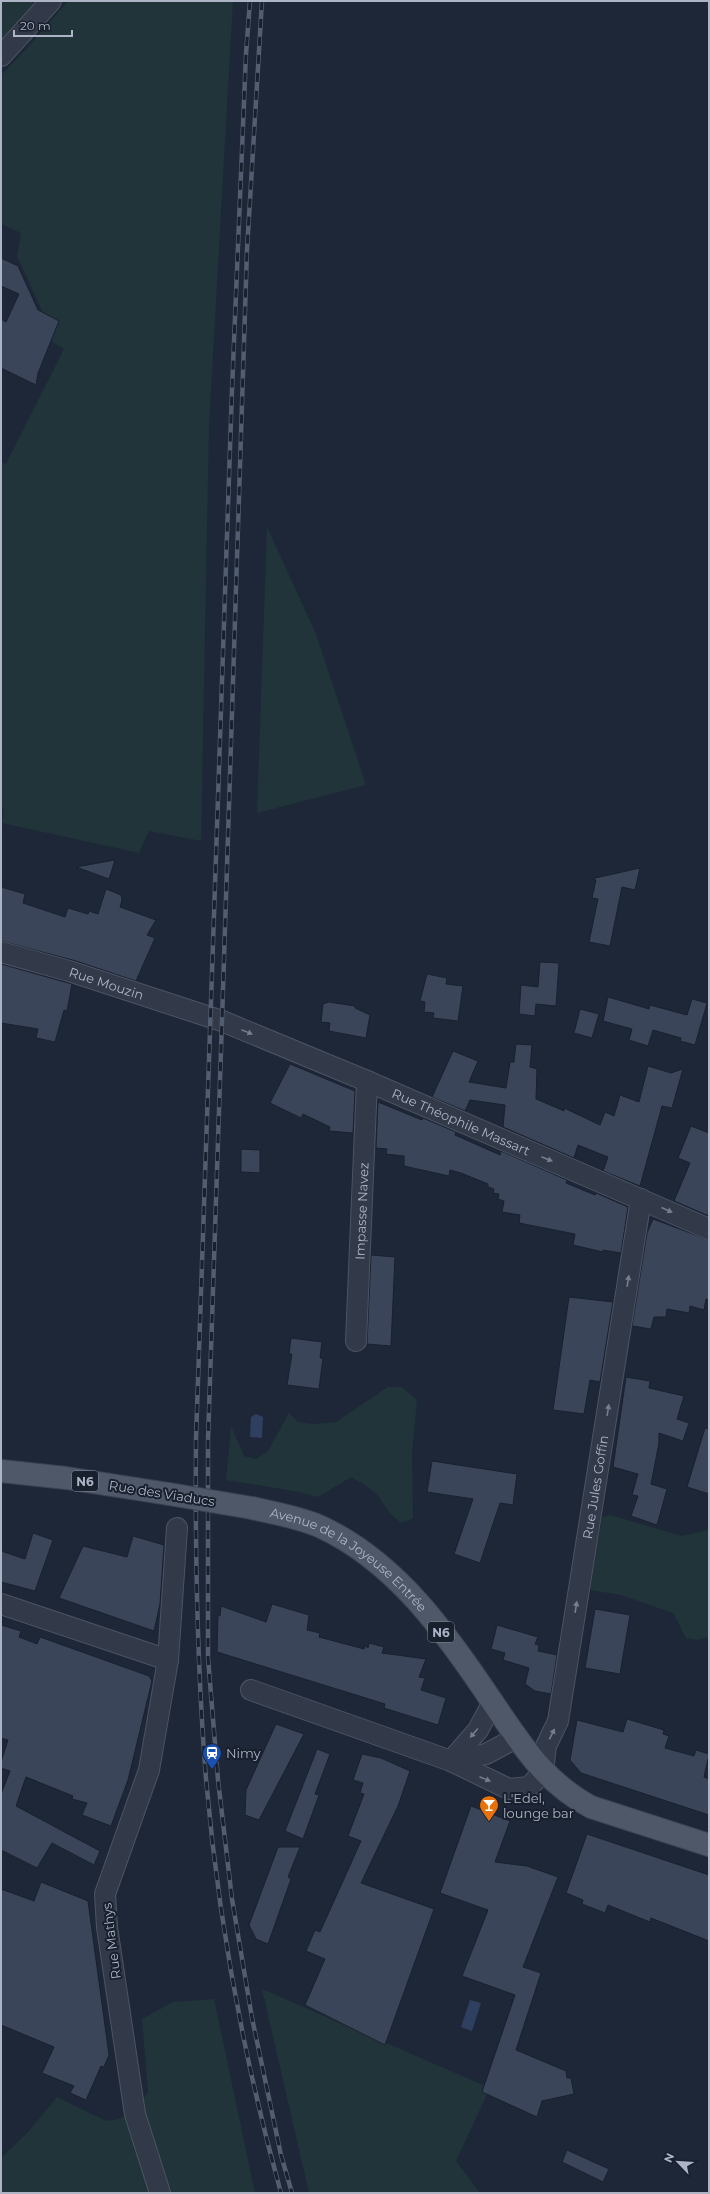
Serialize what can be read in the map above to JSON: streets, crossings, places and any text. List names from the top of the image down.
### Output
{
  "streets": {
    "main road": ["N6", "Rue des Viaducs", "Avenue de la Joyeuse Entrée"],
    "street": [
      "Rue Mouzin",
      "Rue Théophile Massart",
      "Impasse Navez",
      "Rue Jules Goffin",
      "Rue Mathys"
    ]
  },
  "crossings": [
    ["Rue Mouzin", "Rue Théophile Massart"],
    ["Rue Théophile Massart", "Impasse Navez"],
    ["Rue Théophile Massart", "Rue Jules Goffin"],
    ["Rue Jules Goffin", "Avenue de la Joyeuse Entrée"],
    ["Rue des Viaducs", "Avenue de la Joyeuse Entrée"]
  ],
  "one_way": ["Rue Théophile Massart", "Rue Jules Goffin"],
  "places": {
    "station": ["Nimy"],
    "bar": ["L'Edel, lounge bar"]
  },
  "scale_bar": "20 m",
  "north": "top left"
}
